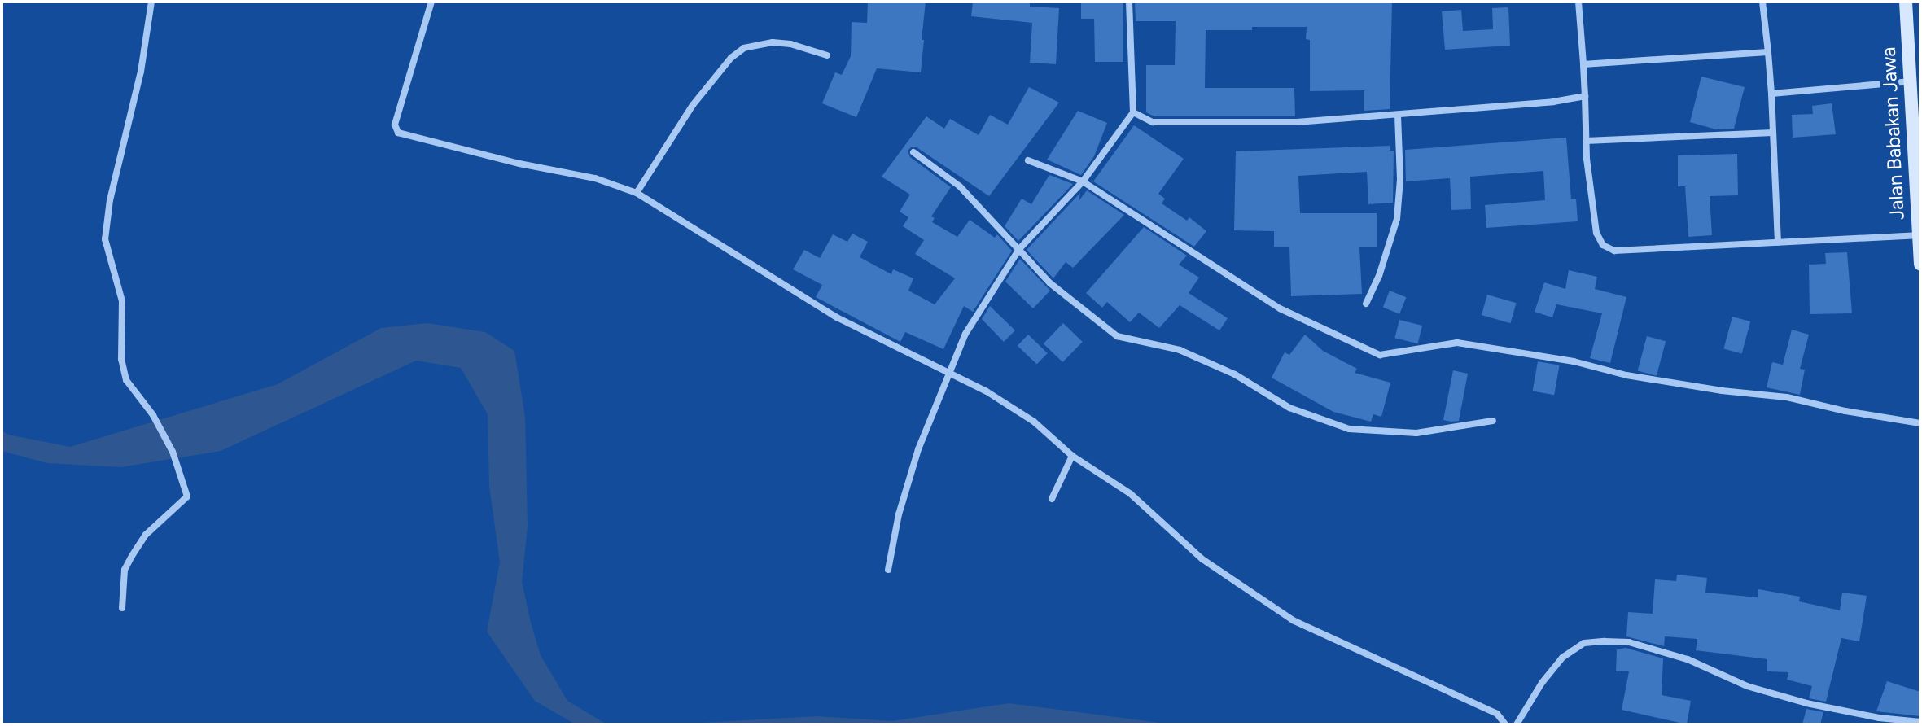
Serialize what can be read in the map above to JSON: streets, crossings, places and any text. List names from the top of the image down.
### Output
{
  "streets": {
    "street": ["Jalan Babakan Jawa"]
  }
}
